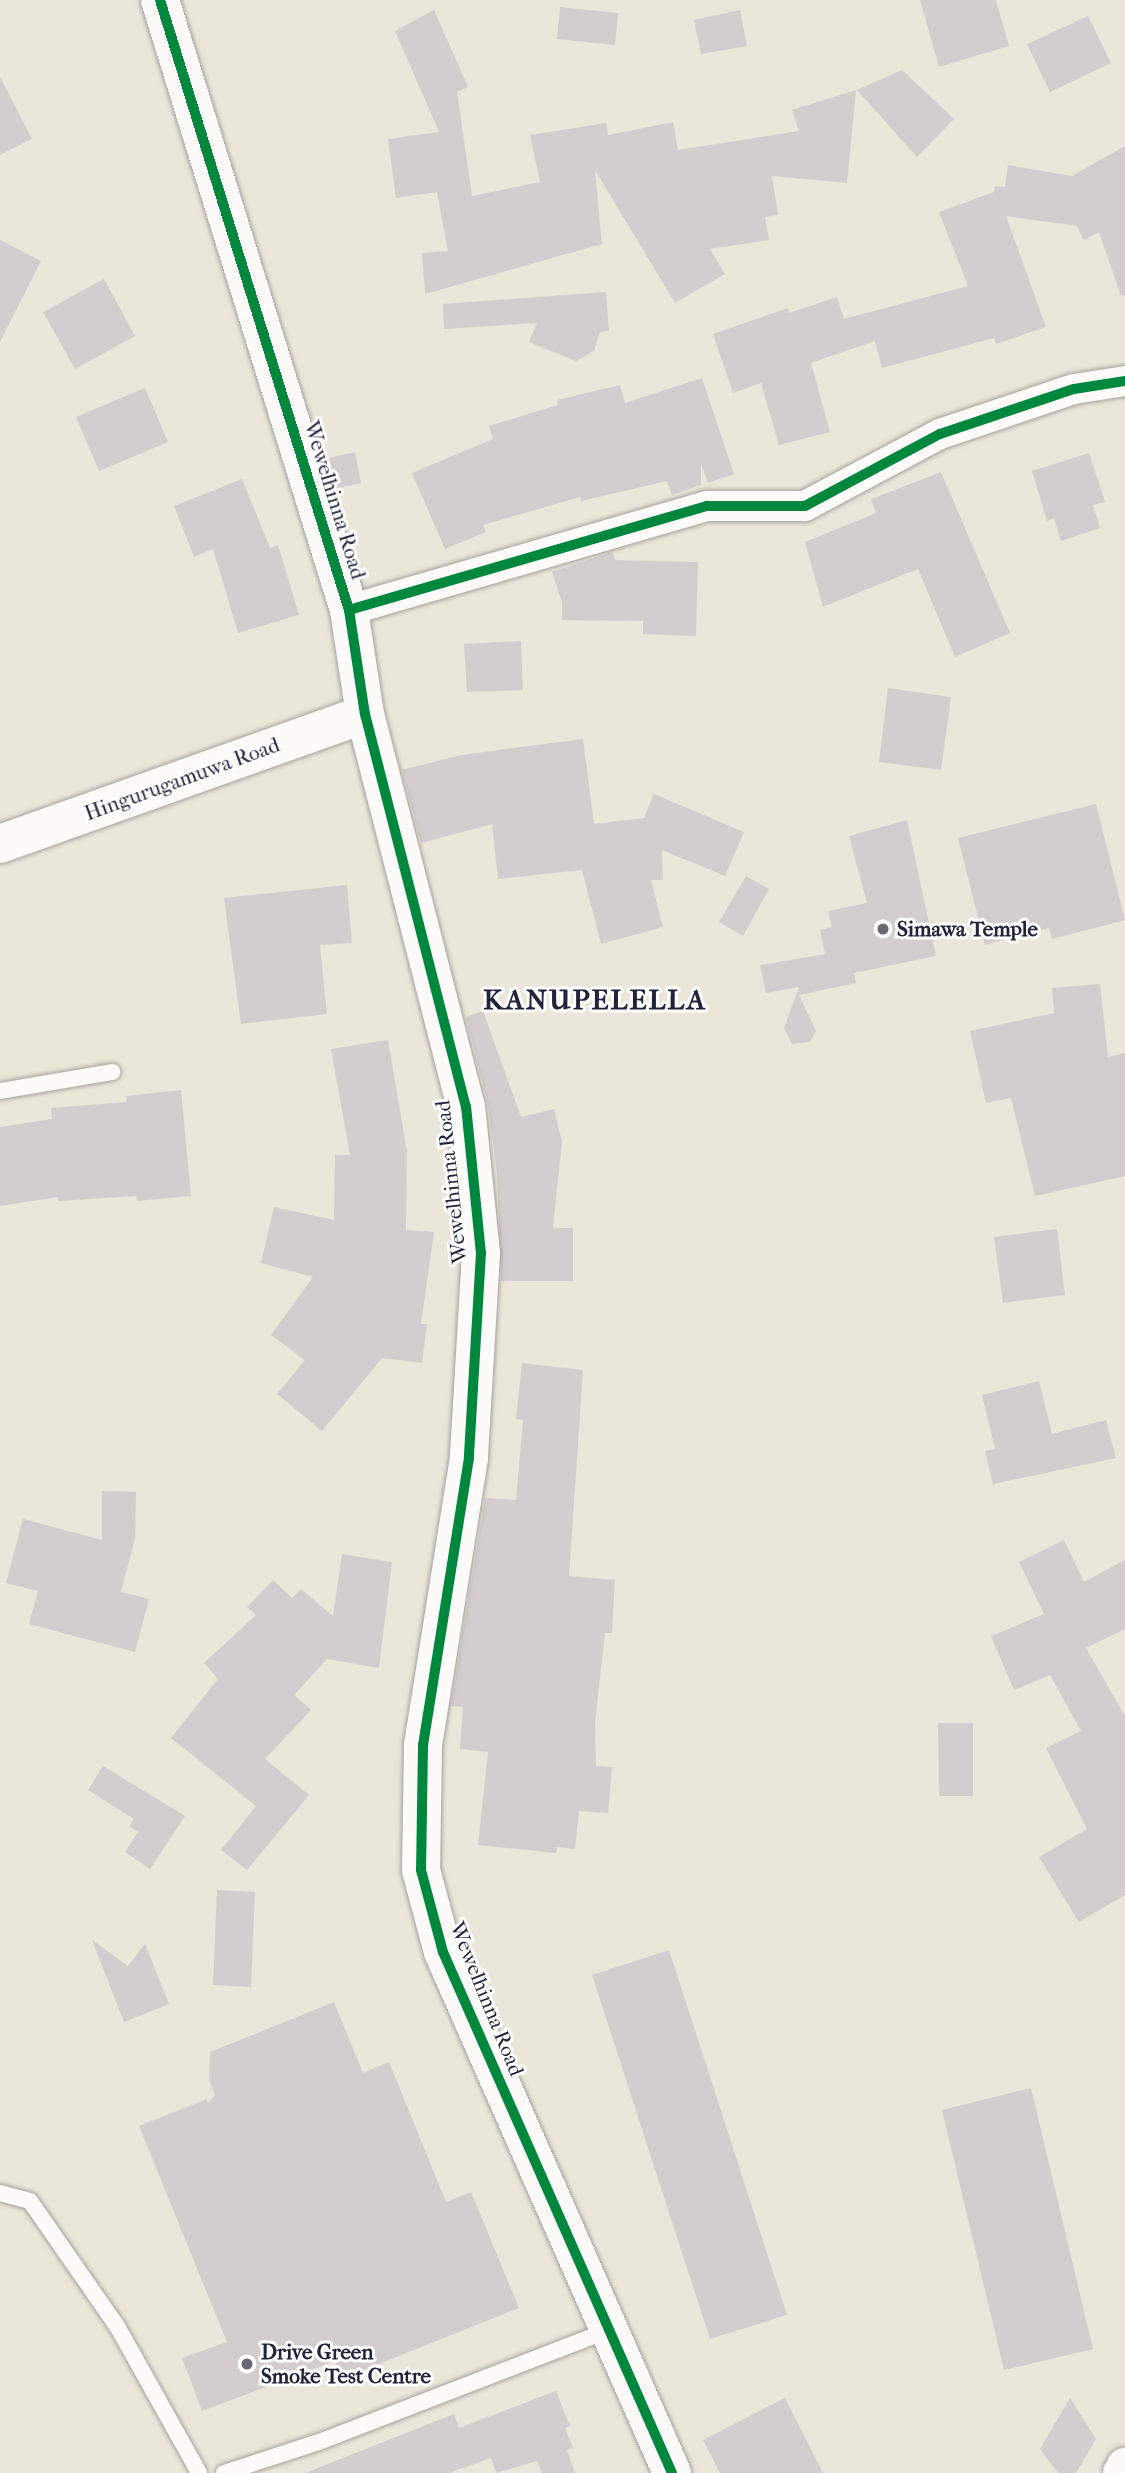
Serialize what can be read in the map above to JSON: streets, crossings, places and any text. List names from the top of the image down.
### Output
{
  "streets": {
    "street": ["Wewelhinna Road", "Hingurugamuwa Road"]
  },
  "crossings": [
    ["Wewelhinna Road", "Hingurugamuwa Road"]
  ],
  "districts": ["KANUPELELLA"],
  "places": ["Simawa Temple", "Drive Green Smoke Test Centre"]
}
